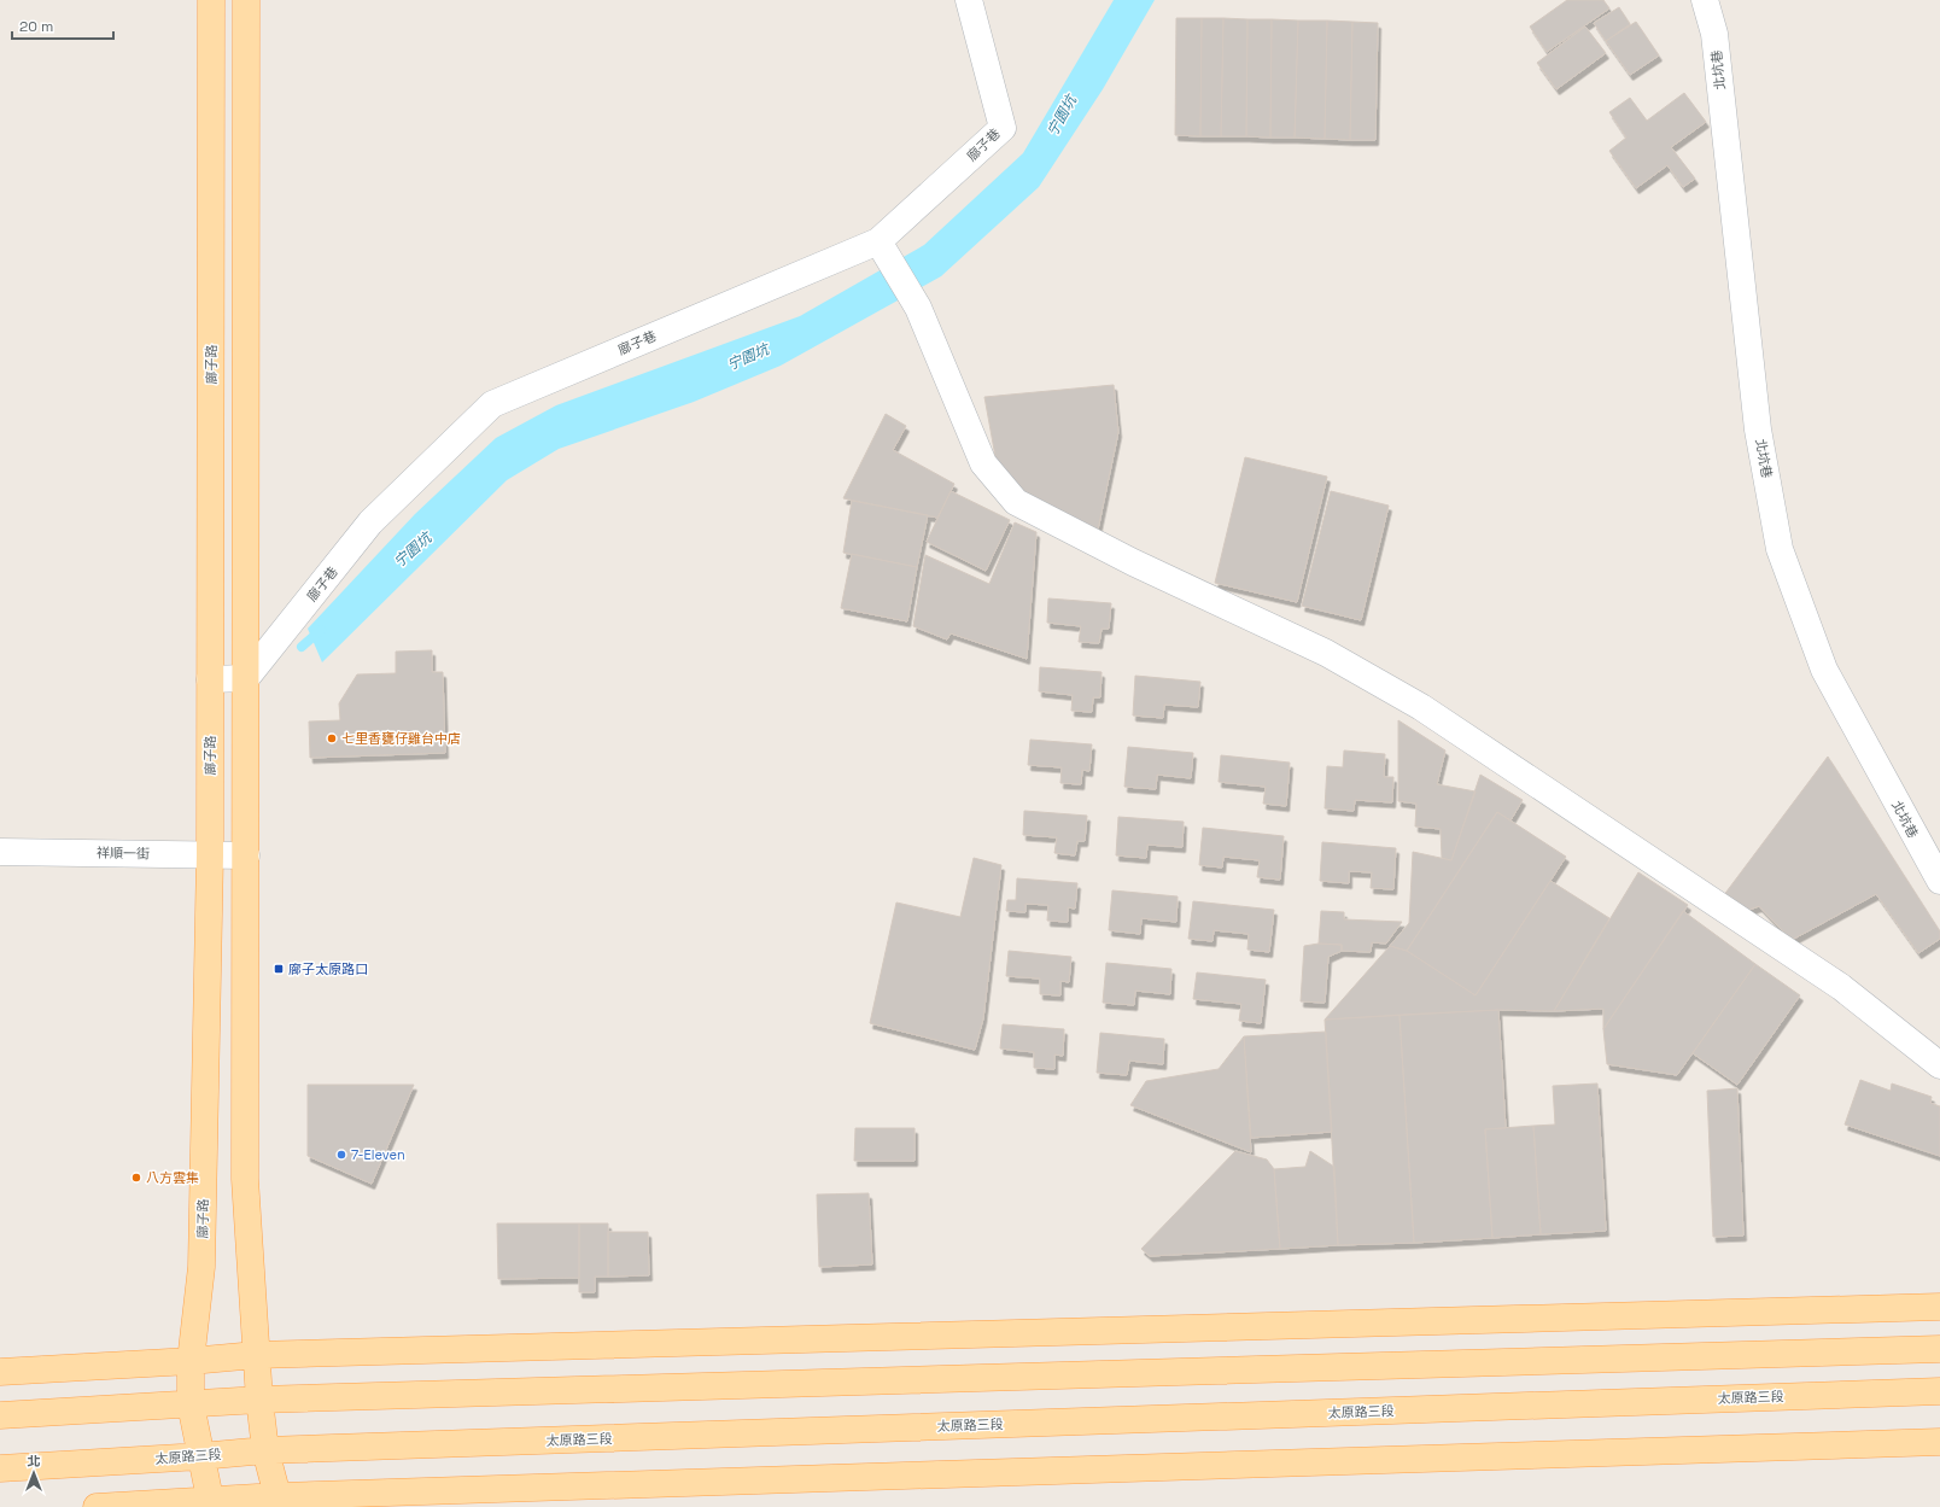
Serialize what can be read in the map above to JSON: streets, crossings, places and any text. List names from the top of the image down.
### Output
{
  "streets": {
    "main road": ["廍子路", "太原路三段"],
    "street": ["北坑巷", "廍子巷", "祥順一街"]
  },
  "crossings": [
    ["廍子路", "祥順一街"],
    ["廍子路", "太原路三段"]
  ],
  "water": ["宁園坑"],
  "places": {
    "other": ["七里香甕仔雞台中店", "7-Eleven", "八方雲集"],
    "transit": ["廍子太原路口"]
  },
  "scale_bar": "20 m",
  "north": "top"
}
